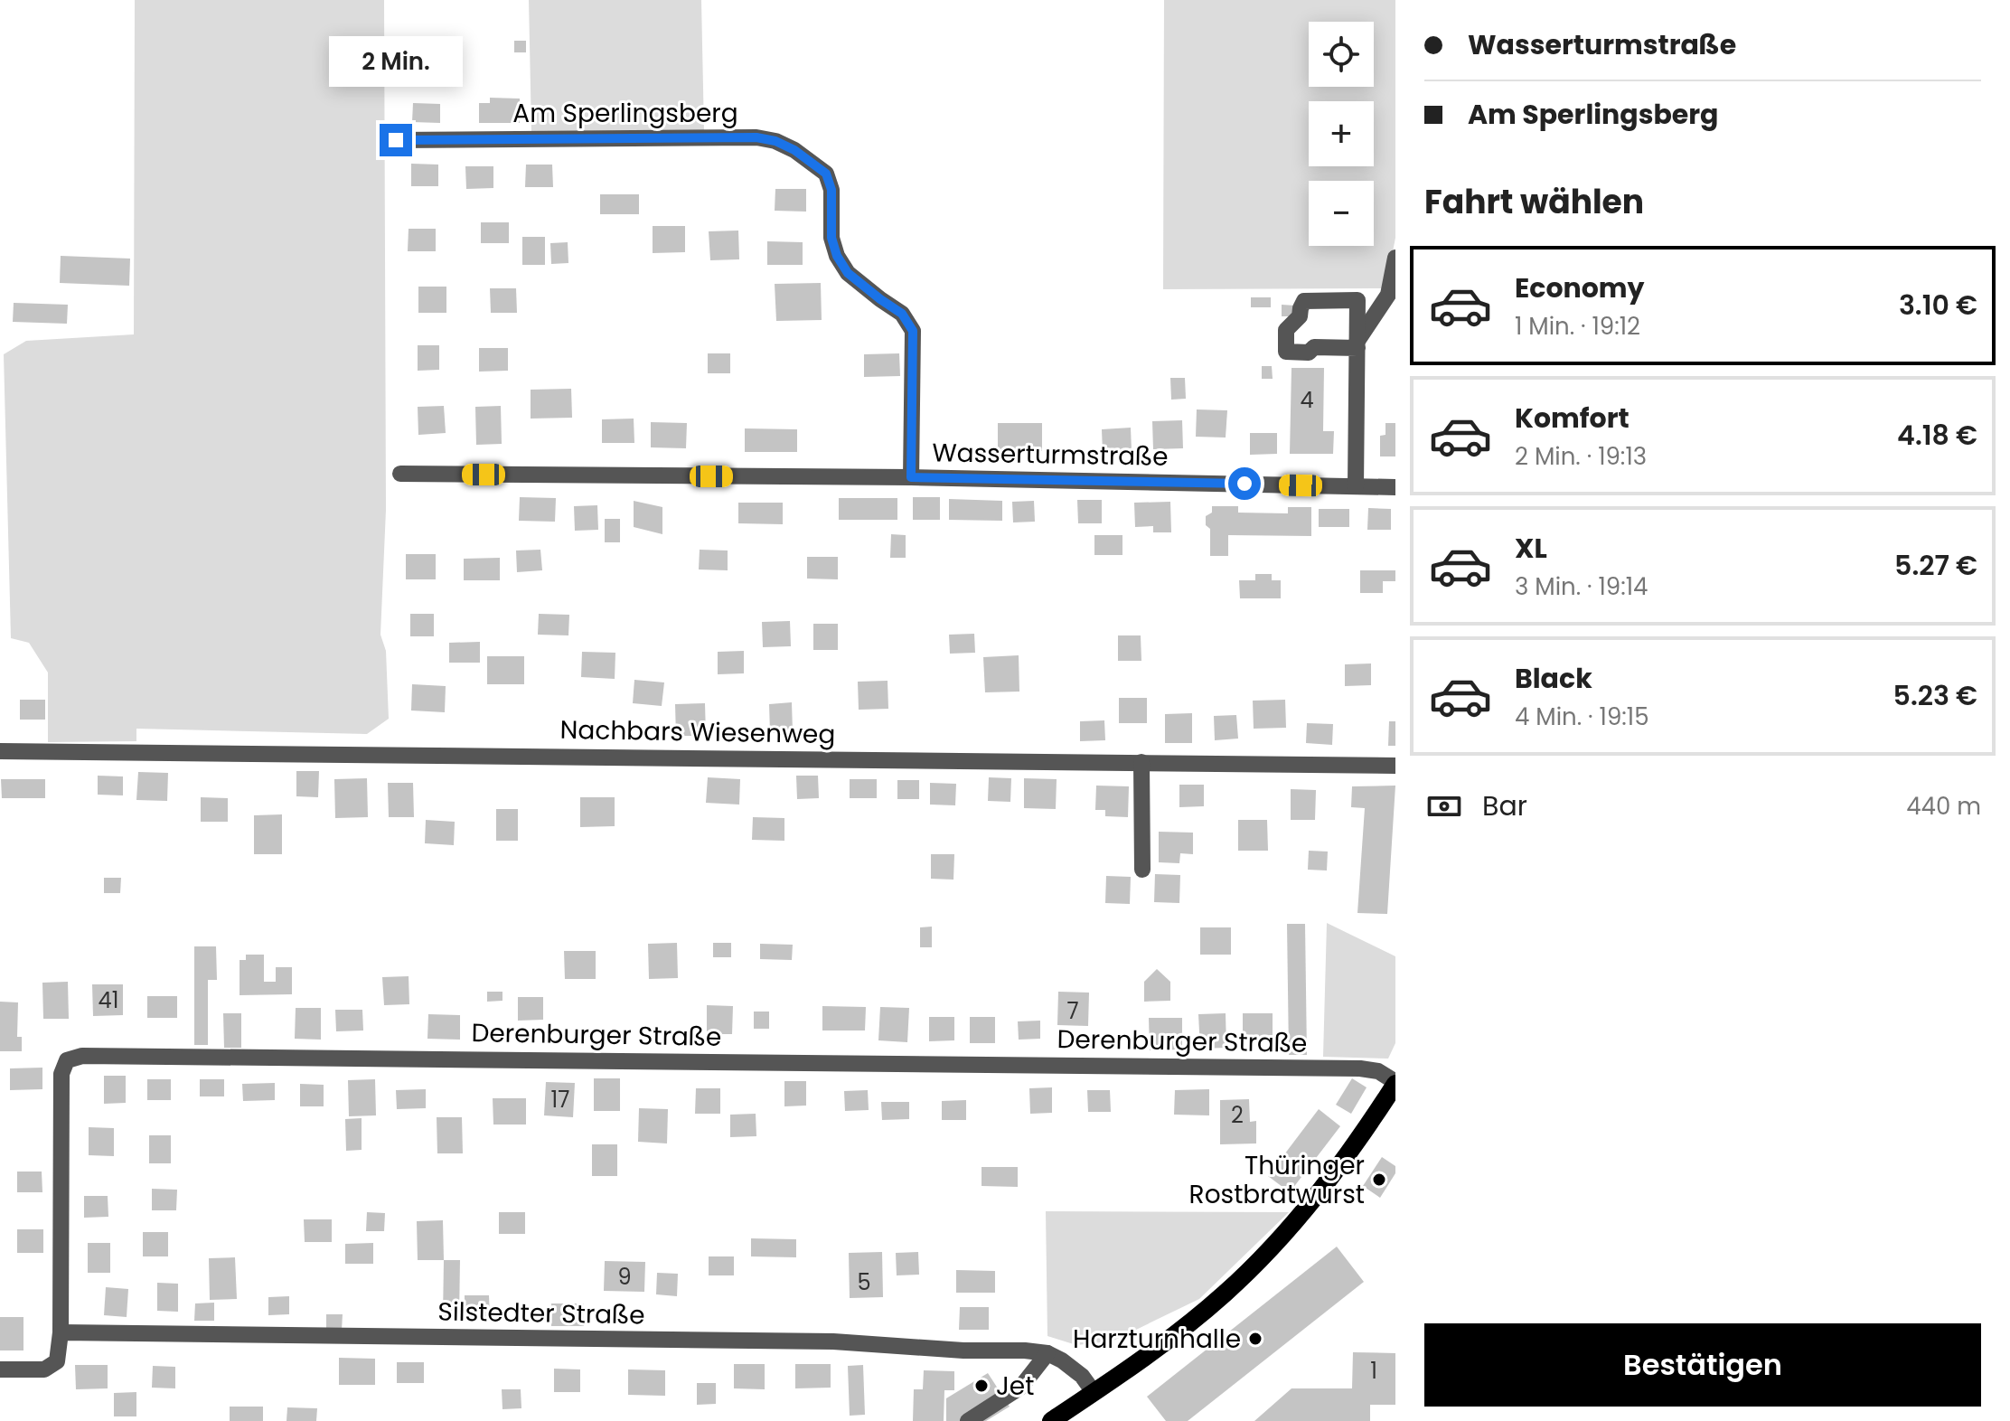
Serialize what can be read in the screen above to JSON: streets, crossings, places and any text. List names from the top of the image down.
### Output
{
  "streets": {
    "street": [
      "Am Sperlingsberg",
      "Wasserturmstraße",
      "Nachbars Wiesenweg",
      "Derenburger Straße",
      "Silstedter Straße"
    ]
  },
  "crossings": [
    ["Am Sperlingsberg", "Wasserturmstraße"],
    ["Derenburger Straße", "Silstedter Straße"]
  ],
  "places": ["Thüringer Rostbratwurst", "Harzturnhalle", "Jet"],
  "house_numbers": [
    "4",
    "41",
    "7",
    "17",
    "2",
    "9",
    "5",
    "1"
  ],
  "page": {
    "banner": ["Wasserturmstraße", "Am Sperlingsberg"],
    "map_buttons": ["+", "−"],
    "bubble": "2 Min.",
    "heading": "Fahrt wählen",
    "list": [
      {
        "name": "Economy",
        "note": "1 Min. · 19:12",
        "value": "3.10 €"
      },
      {
        "name": "Komfort",
        "note": "2 Min. · 19:13",
        "value": "4.18 €"
      },
      {
        "name": "XL",
        "note": "3 Min. · 19:14",
        "value": "5.27 €"
      },
      {
        "name": "Black",
        "note": "4 Min. · 19:15",
        "value": "5.23 €"
      }
    ],
    "pay": ["Bar", "440 m"],
    "buttons": "Bestätigen"
  }
}
